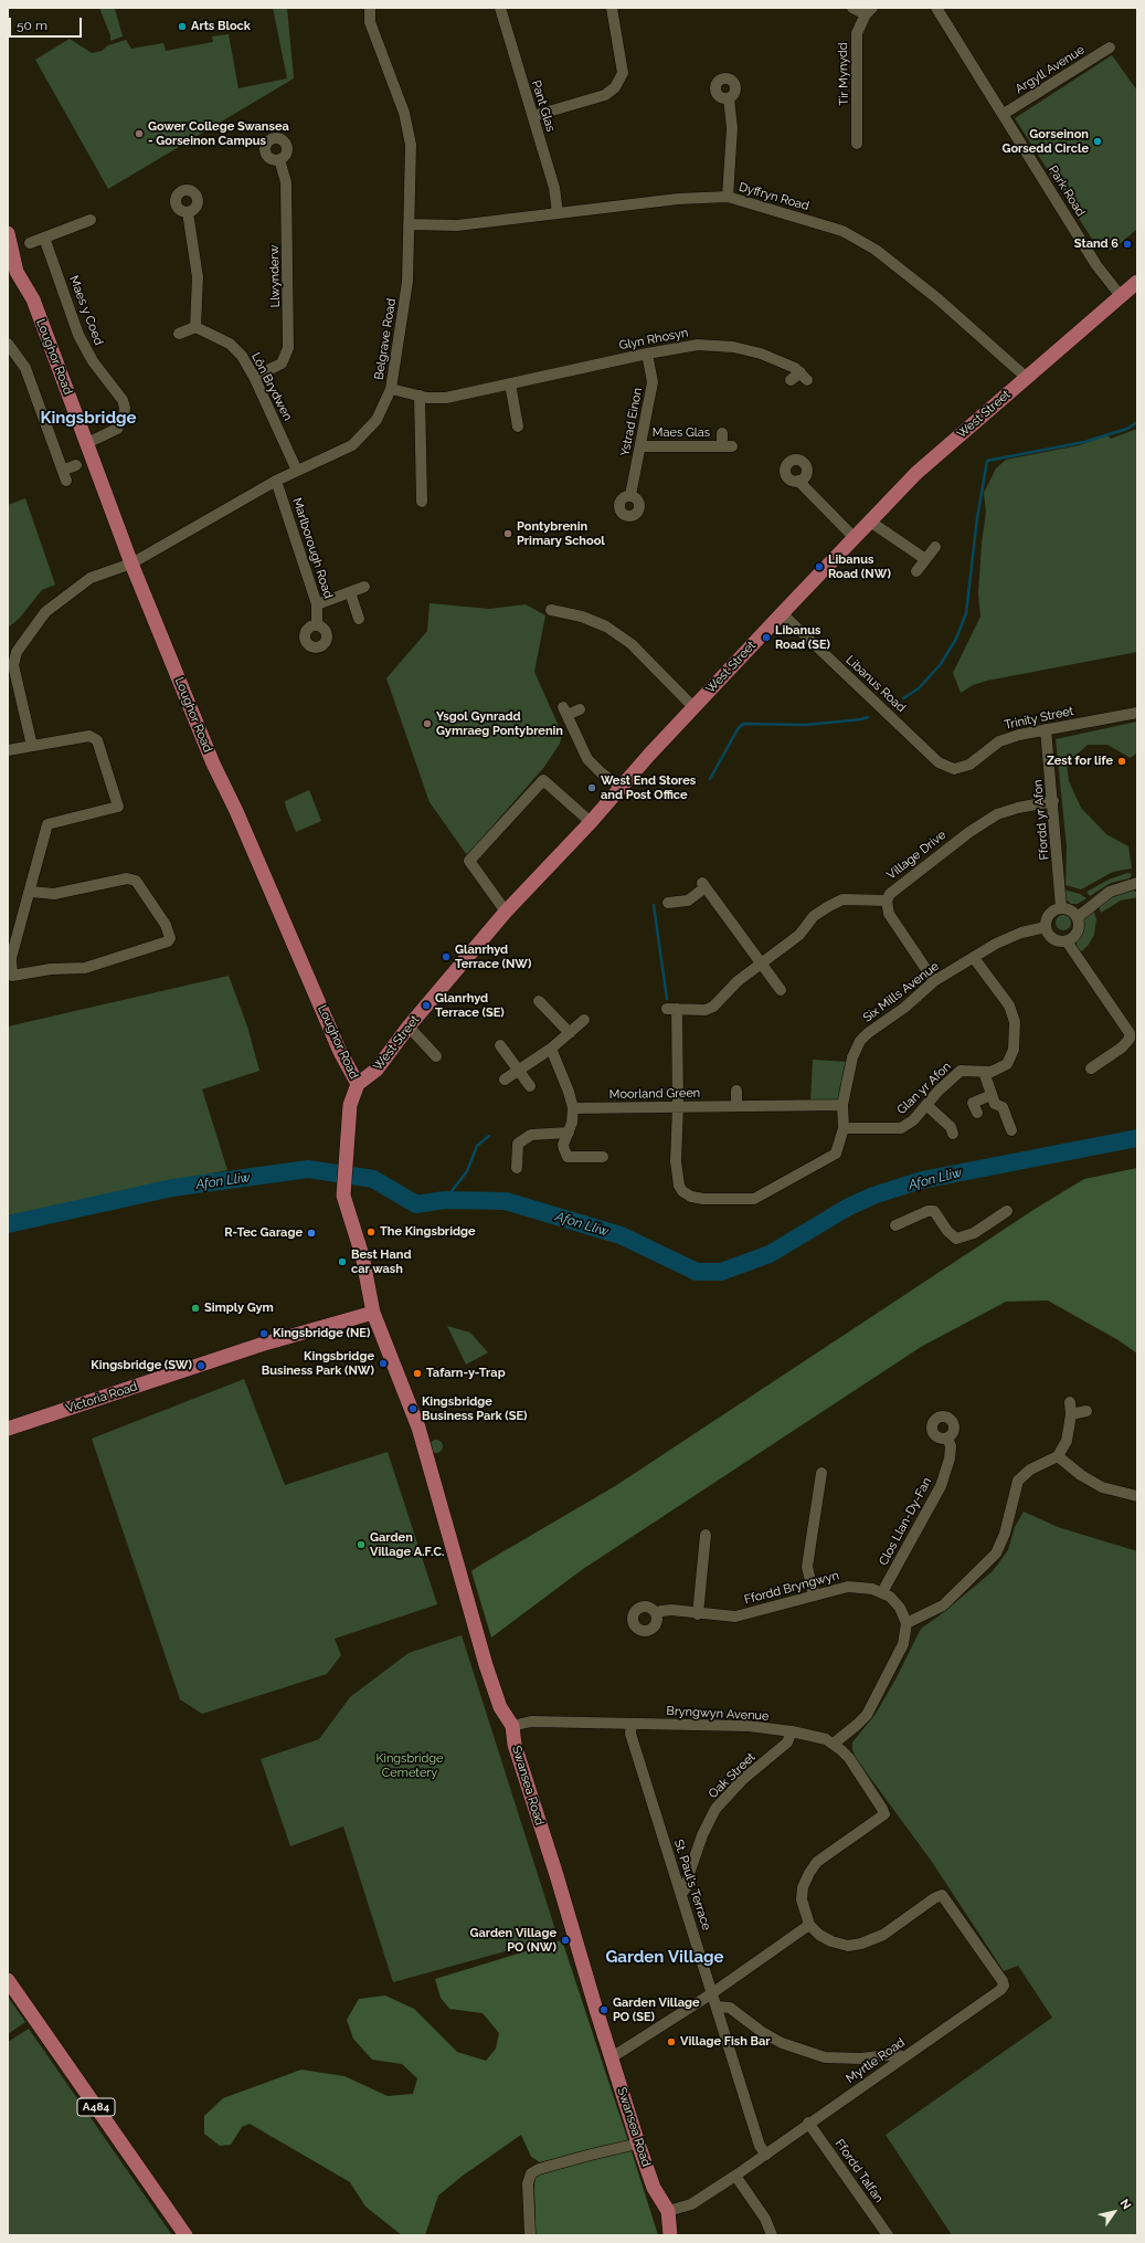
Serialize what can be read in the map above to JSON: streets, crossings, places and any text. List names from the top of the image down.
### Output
{
  "streets": {
    "main road": [
      "Loughor Road",
      "West Street",
      "Victoria Road",
      "Swansea Road",
      "A484"
    ],
    "street": [
      "Argyll Avenue",
      "Tir Mynydd",
      "Pant Glas",
      "Park Road",
      "Dyffryn Road",
      "Llwynderw",
      "Maes y Coed",
      "Belgrave Road",
      "Glyn Rhosyn",
      "Lôn Brydwen",
      "Ystrad Einon",
      "Maes Glas",
      "Marlborough Road",
      "Libanus Road",
      "Trinity Street",
      "Ffordd yr Afon",
      "Village Drive",
      "Six Mills Avenue",
      "Glan yr Afon",
      "Moorland Green",
      "Clos Llan-Dy-Fan",
      "Ffordd Bryngwyn",
      "Bryngwyn Avenue",
      "Oak Street",
      "St. Paul's Terrace",
      "Myrtle Road",
      "Ffordd Talfan"
    ]
  },
  "crossings": [
    ["Argyll Avenue", "Park Road"],
    ["Pant Glas", "Dyffryn Road"],
    ["Park Road", "West Street"],
    ["Dyffryn Road", "Belgrave Road"],
    ["Dyffryn Road", "West Street"],
    ["Llwynderw", "Lôn Brydwen"],
    ["Maes y Coed", "Loughor Road"],
    ["Belgrave Road", "Glyn Rhosyn"],
    ["Belgrave Road", "Loughor Road"],
    ["Belgrave Road", "Lôn Brydwen"],
    ["Belgrave Road", "Marlborough Road"],
    ["Glyn Rhosyn", "Ystrad Einon"],
    ["Loughor Road", "West Street"],
    ["Loughor Road", "Victoria Road"],
    ["Loughor Road", "Swansea Road"],
    ["West Street", "Libanus Road"],
    ["Ystrad Einon", "Maes Glas"],
    ["Libanus Road", "Trinity Street"],
    ["Trinity Street", "Ffordd yr Afon"],
    ["Ffordd yr Afon", "Village Drive"],
    ["Ffordd yr Afon", "Six Mills Avenue"],
    ["Six Mills Avenue", "Glan yr Afon"],
    ["Six Mills Avenue", "Moorland Green"],
    ["Victoria Road", "Swansea Road"],
    ["Clos Llan-Dy-Fan", "Ffordd Bryngwyn"],
    ["Bryngwyn Avenue", "Oak Street"],
    ["Bryngwyn Avenue", "Swansea Road"],
    ["Bryngwyn Avenue", "St. Paul's Terrace"],
    ["Bryngwyn Avenue", "Myrtle Road"],
    ["Oak Street", "St. Paul's Terrace"],
    ["Swansea Road", "Myrtle Road"],
    ["St. Paul's Terrace", "Myrtle Road"],
    ["Myrtle Road", "Ffordd Talfan"]
  ],
  "districts": ["Kingsbridge", "Garden Village"],
  "water": ["Afon Lliw"],
  "parks": ["Kingsbridge Cemetery"],
  "places": [
    "Arts Block",
    "Gower College Swansea - Gorseinon Campus",
    "Gorseinon Gorsedd Circle",
    "Stand 6",
    "Pontybrenin Primary School",
    "Libanus Road (NW)",
    "Libanus Road (SE)",
    "Ysgol Gynradd Gymraeg Pontybrenin",
    "Zest for life",
    "West End Stores and Post Office",
    "Glanrhyd Terrace (NW)",
    "Glanrhyd Terrace (SE)",
    "The Kingsbridge",
    "R-Tec Garage",
    "Best Hand car wash",
    "Simply Gym",
    "Kingsbridge (NE)",
    "Kingsbridge Business Park (NW)",
    "Kingsbridge (SW)",
    "Tafarn-y-Trap",
    "Kingsbridge Business Park (SE)",
    "Garden Village A.F.C.",
    "Garden Village PO (NW)",
    "Garden Village PO (SE)",
    "Village Fish Bar"
  ],
  "scale_bar": "50 m",
  "north": "top right"
}
